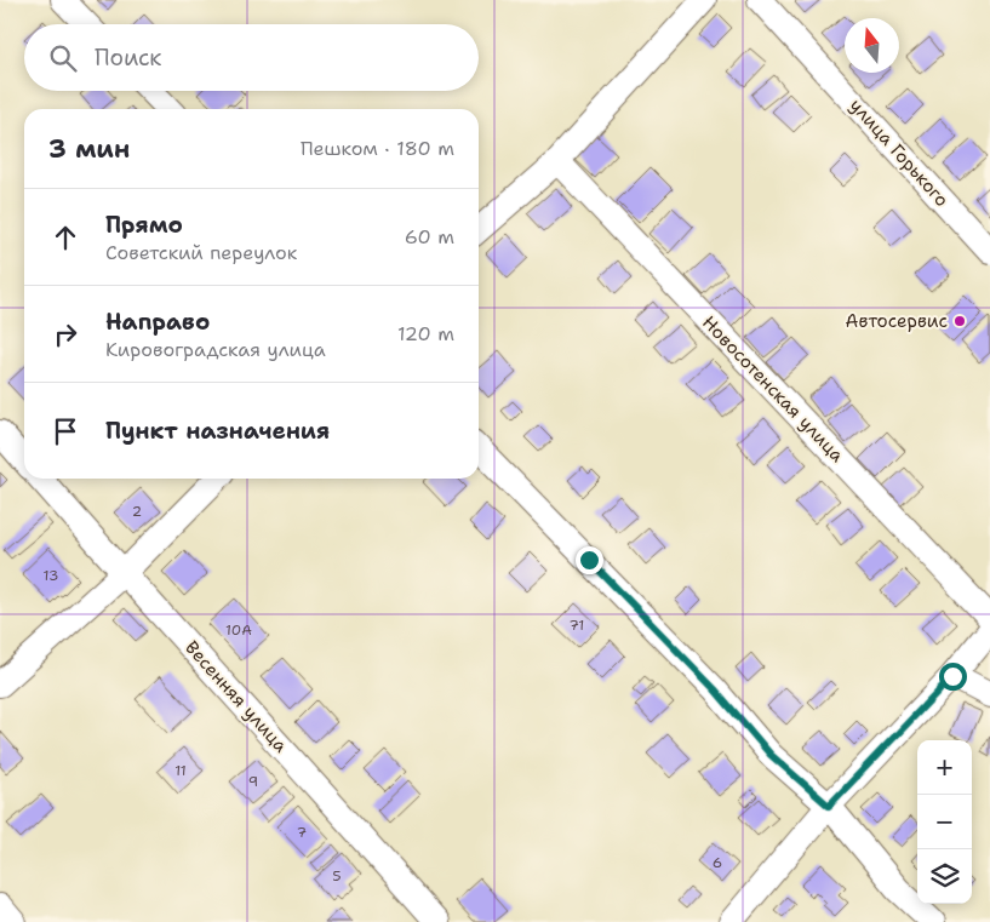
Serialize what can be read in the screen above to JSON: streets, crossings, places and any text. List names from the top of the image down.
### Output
{
  "streets": {
    "street": ["улица Горького", "Новосотенская улица", "Весенняя улица"]
  },
  "places": ["Автосервис"],
  "house_numbers": [
    "2",
    "13",
    "71",
    "10А",
    "11",
    "9",
    "7",
    "6",
    "5"
  ],
  "north": "top",
  "page": {
    "search": "Поиск",
    "heading": ["3 мин", "Пешком · 180 m"],
    "list": [
      ["Прямо", "Советский переулок", "60 m"],
      ["Направо", "Кировоградская улица", "120 m"],
      "Пункт назначения"
    ],
    "map_buttons": ["+", "−"]
  }
}
